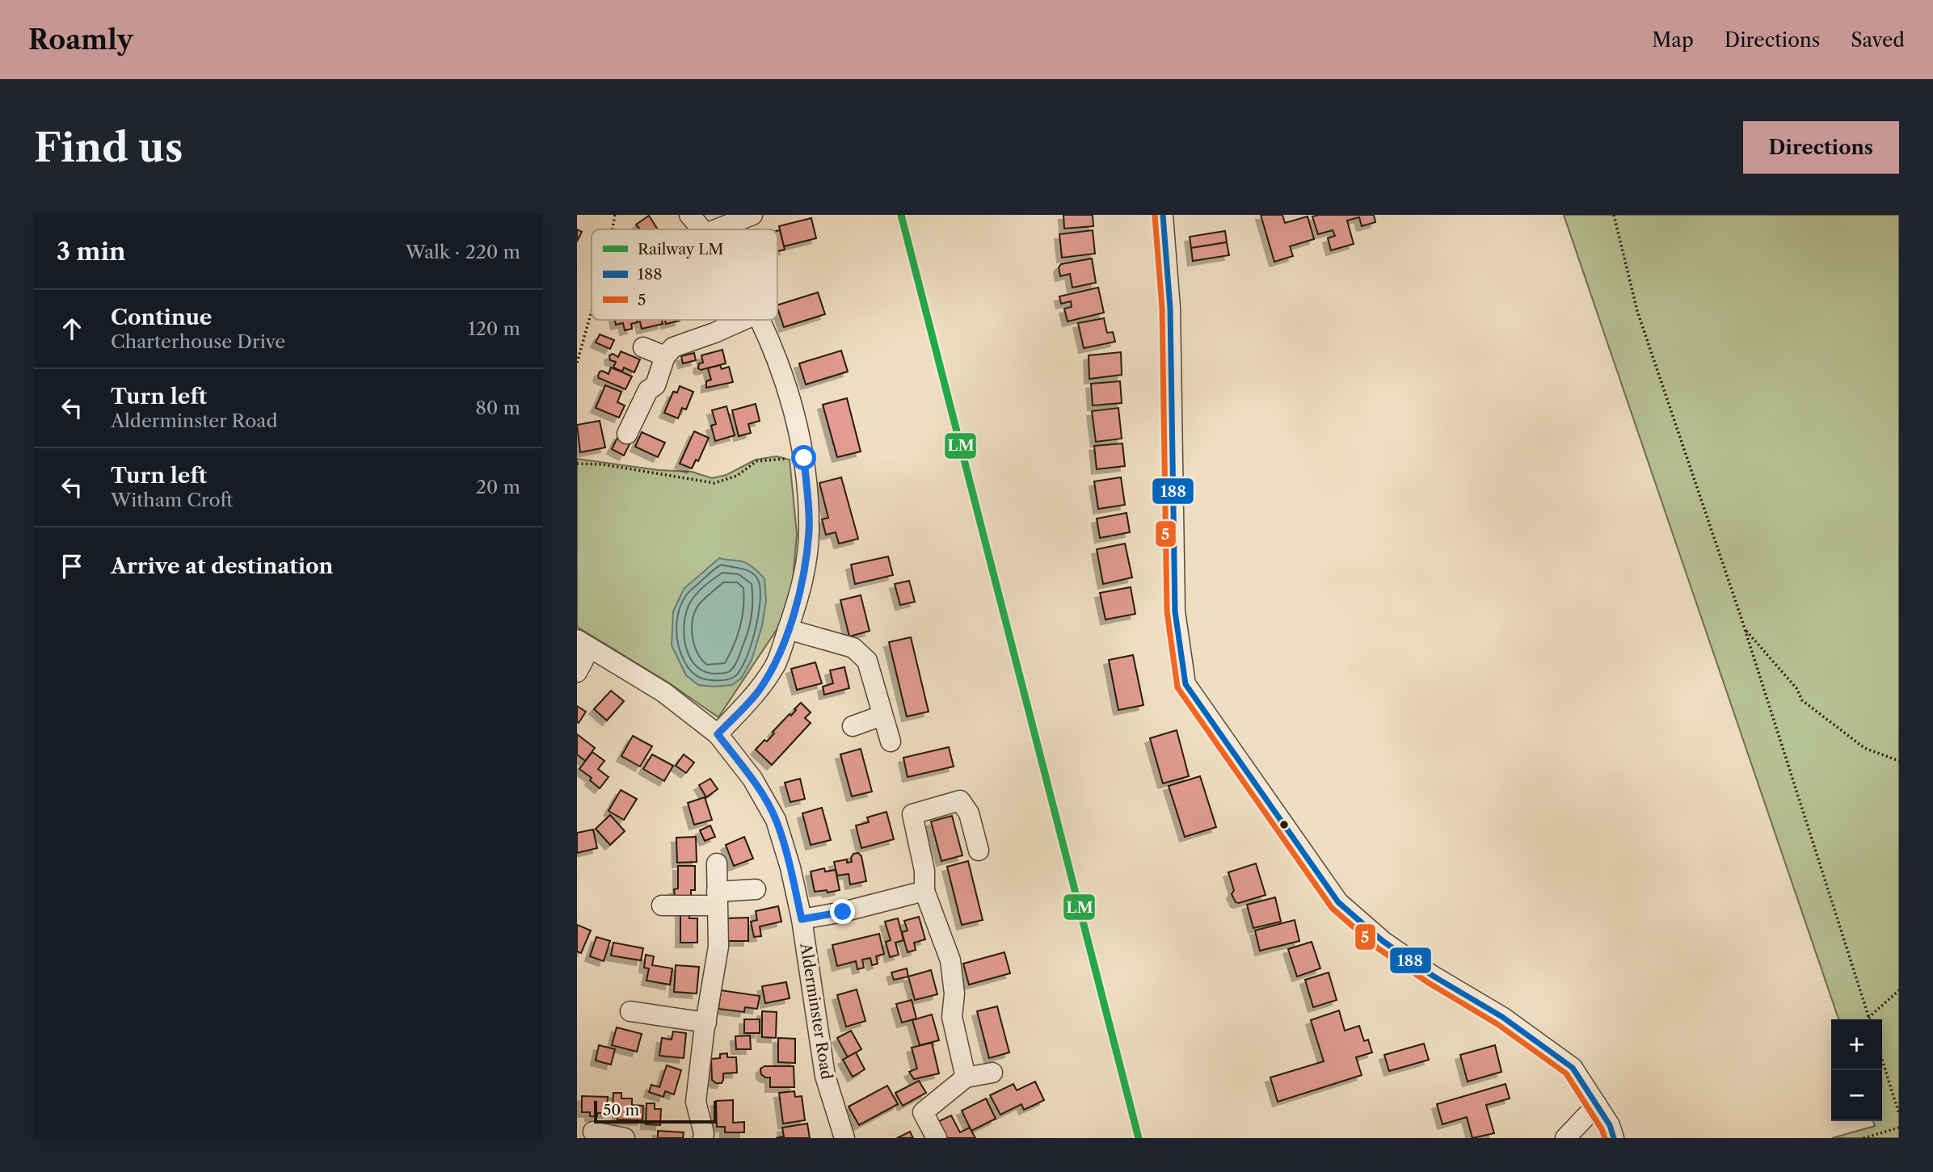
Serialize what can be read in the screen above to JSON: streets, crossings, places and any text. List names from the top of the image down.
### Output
{
  "streets": {
    "street": ["Alderminster Road"]
  },
  "lines": ["rail line LM", "transit line 188", "transit line 5"],
  "legend": ["Railway LM", "188", "5"],
  "scale_bar": "50 m",
  "page": {
    "header": "Roamly",
    "nav": ["Map", "Directions", "Saved"],
    "buttons": "Directions",
    "title": "Find us",
    "heading": ["3 min", "Walk · 220 m"],
    "list": [
      ["Continue", "Charterhouse Drive", "120 m"],
      ["Turn left", "Alderminster Road", "80 m"],
      ["Turn left", "Witham Croft", "20 m"],
      "Arrive at destination"
    ],
    "map_buttons": ["+", "−"],
    "scale": "50 m"
  }
}
